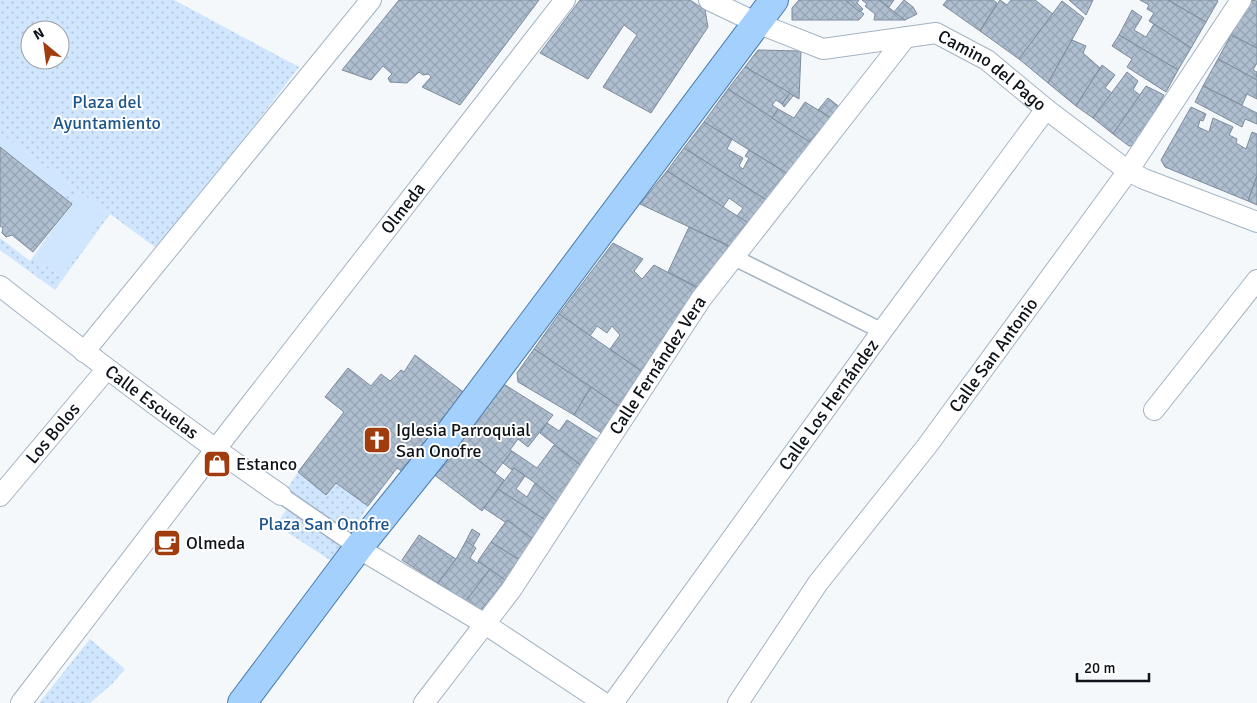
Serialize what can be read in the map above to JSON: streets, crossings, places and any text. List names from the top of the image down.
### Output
{
  "streets": {
    "street": [
      "Camino del Pago",
      "Olmeda",
      "Calle San Antonio",
      "Calle Fernández Vera",
      "Calle Escuelas",
      "Calle Los Hernández",
      "Los Bolos"
    ]
  },
  "crossings": [
    ["Camino del Pago", "Calle San Antonio"],
    ["Camino del Pago", "Calle Fernández Vera"],
    ["Camino del Pago", "Calle Los Hernández"],
    ["Olmeda", "Calle Escuelas"],
    ["Calle Escuelas", "Los Bolos"]
  ],
  "parks": ["Plaza del Ayuntamiento", "Plaza San Onofre"],
  "places": {
    "church": ["Iglesia Parroquial San Onofre"],
    "shop": ["Estanco"],
    "cafe": ["Olmeda"]
  },
  "scale_bar": "20 m",
  "north": "top left"
}
